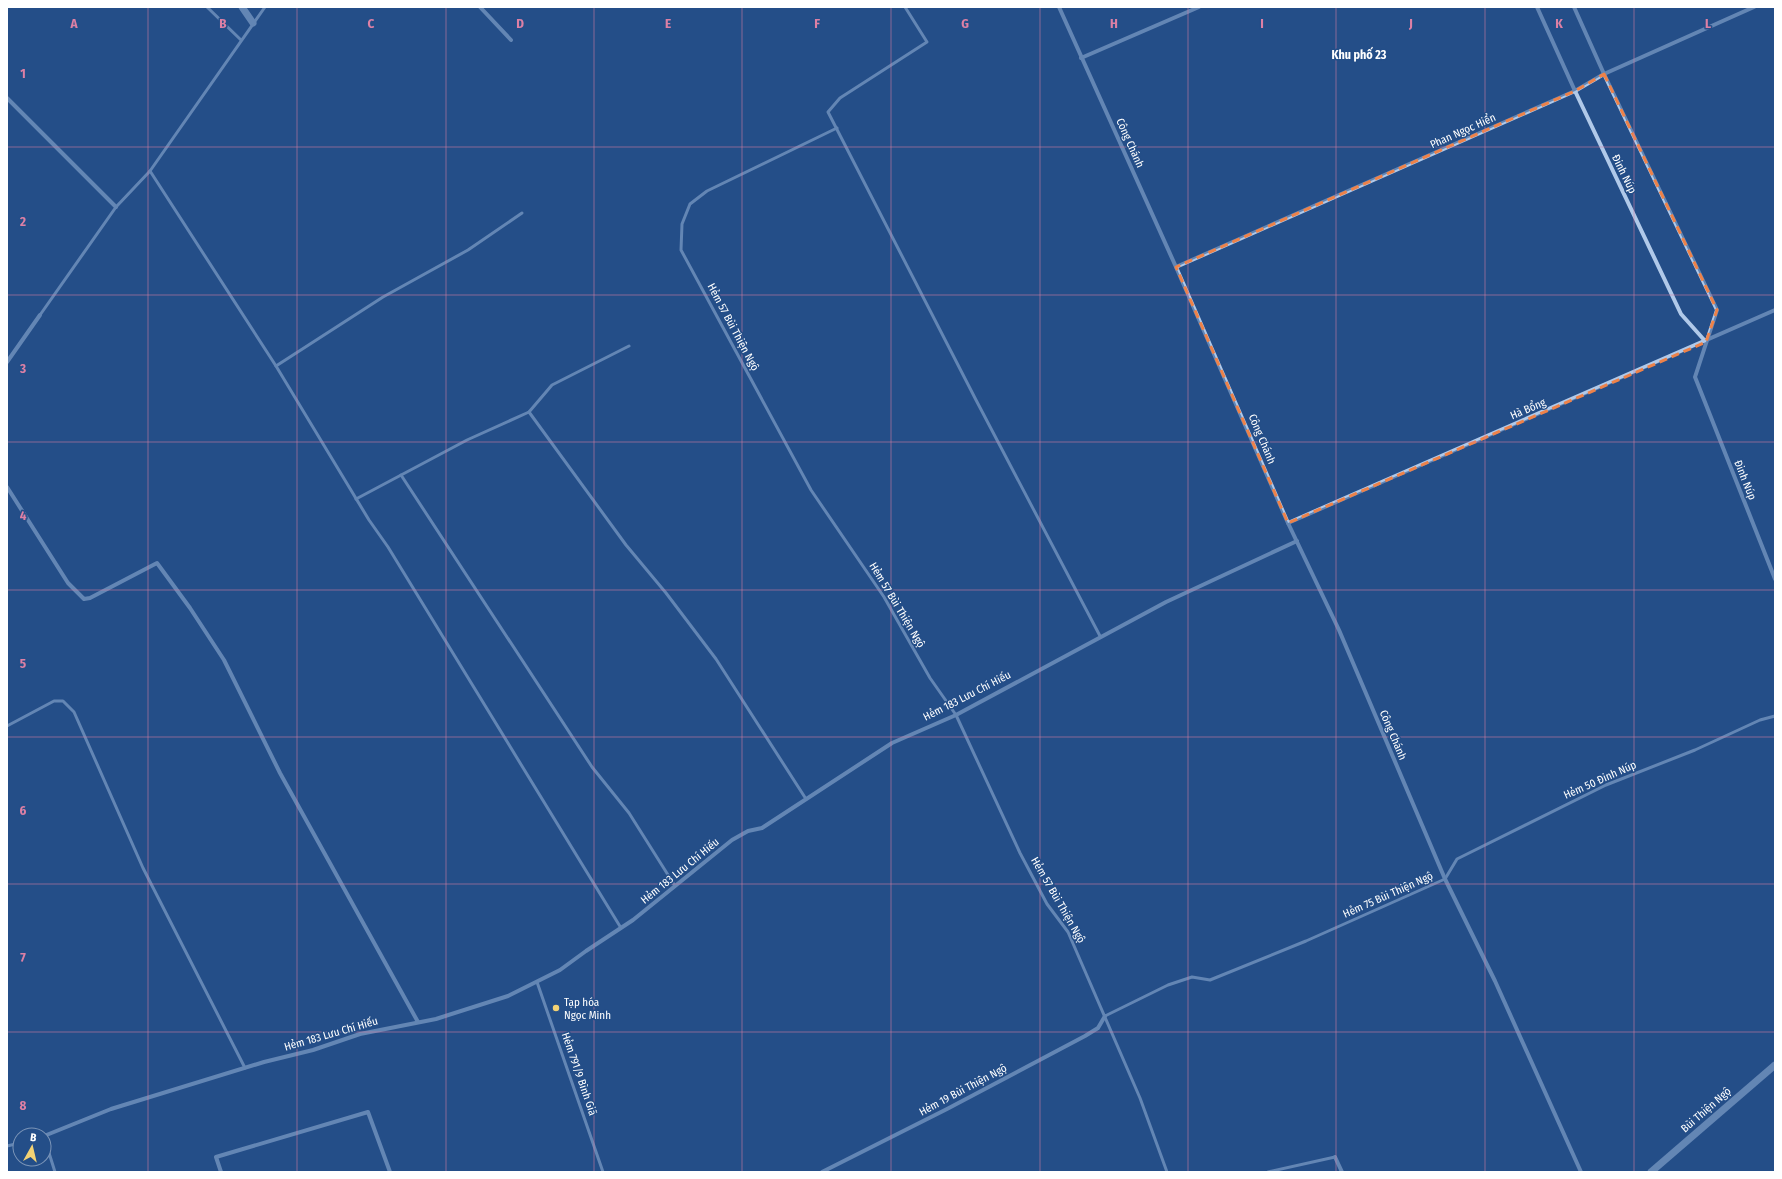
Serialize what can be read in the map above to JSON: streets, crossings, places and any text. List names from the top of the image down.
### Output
{
  "streets": {
    "street": [
      "Phan Ngọc Hiển",
      "Công Chánh",
      "Đinh Núp",
      "Hà Bổng",
      "Hẻm 183 Lưu Chí Hiếu",
      "Hẻm 75 Bùi Thiện Ngộ",
      "Hẻm 19 Bùi Thiện Ngộ",
      "Bùi Thiện Ngộ"
    ],
    "lane": ["Hẻm 57 Bùi Thiện Ngộ", "Hẻm 50 Đinh Núp", "Hẻm 791/9 Bình Giã"]
  },
  "crossings": [
    ["Phan Ngọc Hiển", "Công Chánh"],
    ["Phan Ngọc Hiển", "Đinh Núp"],
    ["Công Chánh", "Hà Bổng"],
    ["Công Chánh", "Hẻm 183 Lưu Chí Hiếu"],
    ["Công Chánh", "Hẻm 50 Đinh Núp"],
    ["Công Chánh", "Hẻm 75 Bùi Thiện Ngộ"],
    ["Đinh Núp", "Hà Bổng"],
    ["Hẻm 57 Bùi Thiện Ngộ", "Hẻm 183 Lưu Chí Hiếu"],
    ["Hẻm 57 Bùi Thiện Ngộ", "Hẻm 75 Bùi Thiện Ngộ"],
    ["Hẻm 57 Bùi Thiện Ngộ", "Hẻm 19 Bùi Thiện Ngộ"],
    ["Hẻm 183 Lưu Chí Hiếu", "Hẻm 791/9 Bình Giã"],
    ["Hẻm 50 Đinh Núp", "Hẻm 75 Bùi Thiện Ngộ"],
    ["Hẻm 75 Bùi Thiện Ngộ", "Hẻm 19 Bùi Thiện Ngộ"]
  ],
  "districts": ["Khu phố 23"],
  "places": ["Tạp hóa Ngọc Minh"],
  "north": "top",
  "grid": {
    "columns": [
      "A",
      "B",
      "C",
      "D",
      "E",
      "F",
      "G",
      "H",
      "I",
      "J",
      "K",
      "L"
    ],
    "rows": [
      "1",
      "2",
      "3",
      "4",
      "5",
      "6",
      "7",
      "8"
    ]
  }
}
